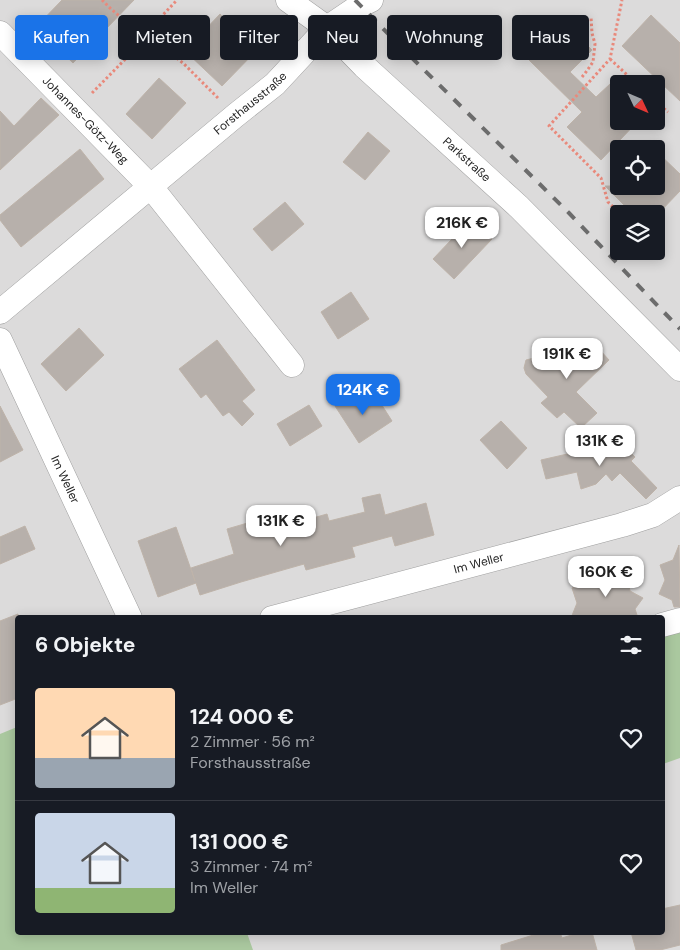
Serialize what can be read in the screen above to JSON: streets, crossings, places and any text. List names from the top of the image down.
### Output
{
  "streets": {
    "street": [
      "Forsthausstraße",
      "Johannes-Götz-Weg",
      "Parkstraße",
      "Im Weller"
    ]
  },
  "crossings": [
    ["Forsthausstraße", "Johannes-Götz-Weg"]
  ],
  "north": "bottom right",
  "page": {
    "chip": [
      "Kaufen",
      "Mieten",
      "Filter",
      "Neu",
      "Wohnung",
      "Haus"
    ],
    "price": [
      "216K €",
      "191K €",
      "124K €",
      "131K €",
      "131K €",
      "160K €"
    ],
    "heading": "6 Objekte",
    "list": [
      {
        "name": "124 000 €",
        "note": "2 Zimmer · 56 m² · Forsthausstraße"
      },
      {
        "name": "131 000 €",
        "note": "3 Zimmer · 74 m² · Im Weller"
      }
    ]
  }
}
